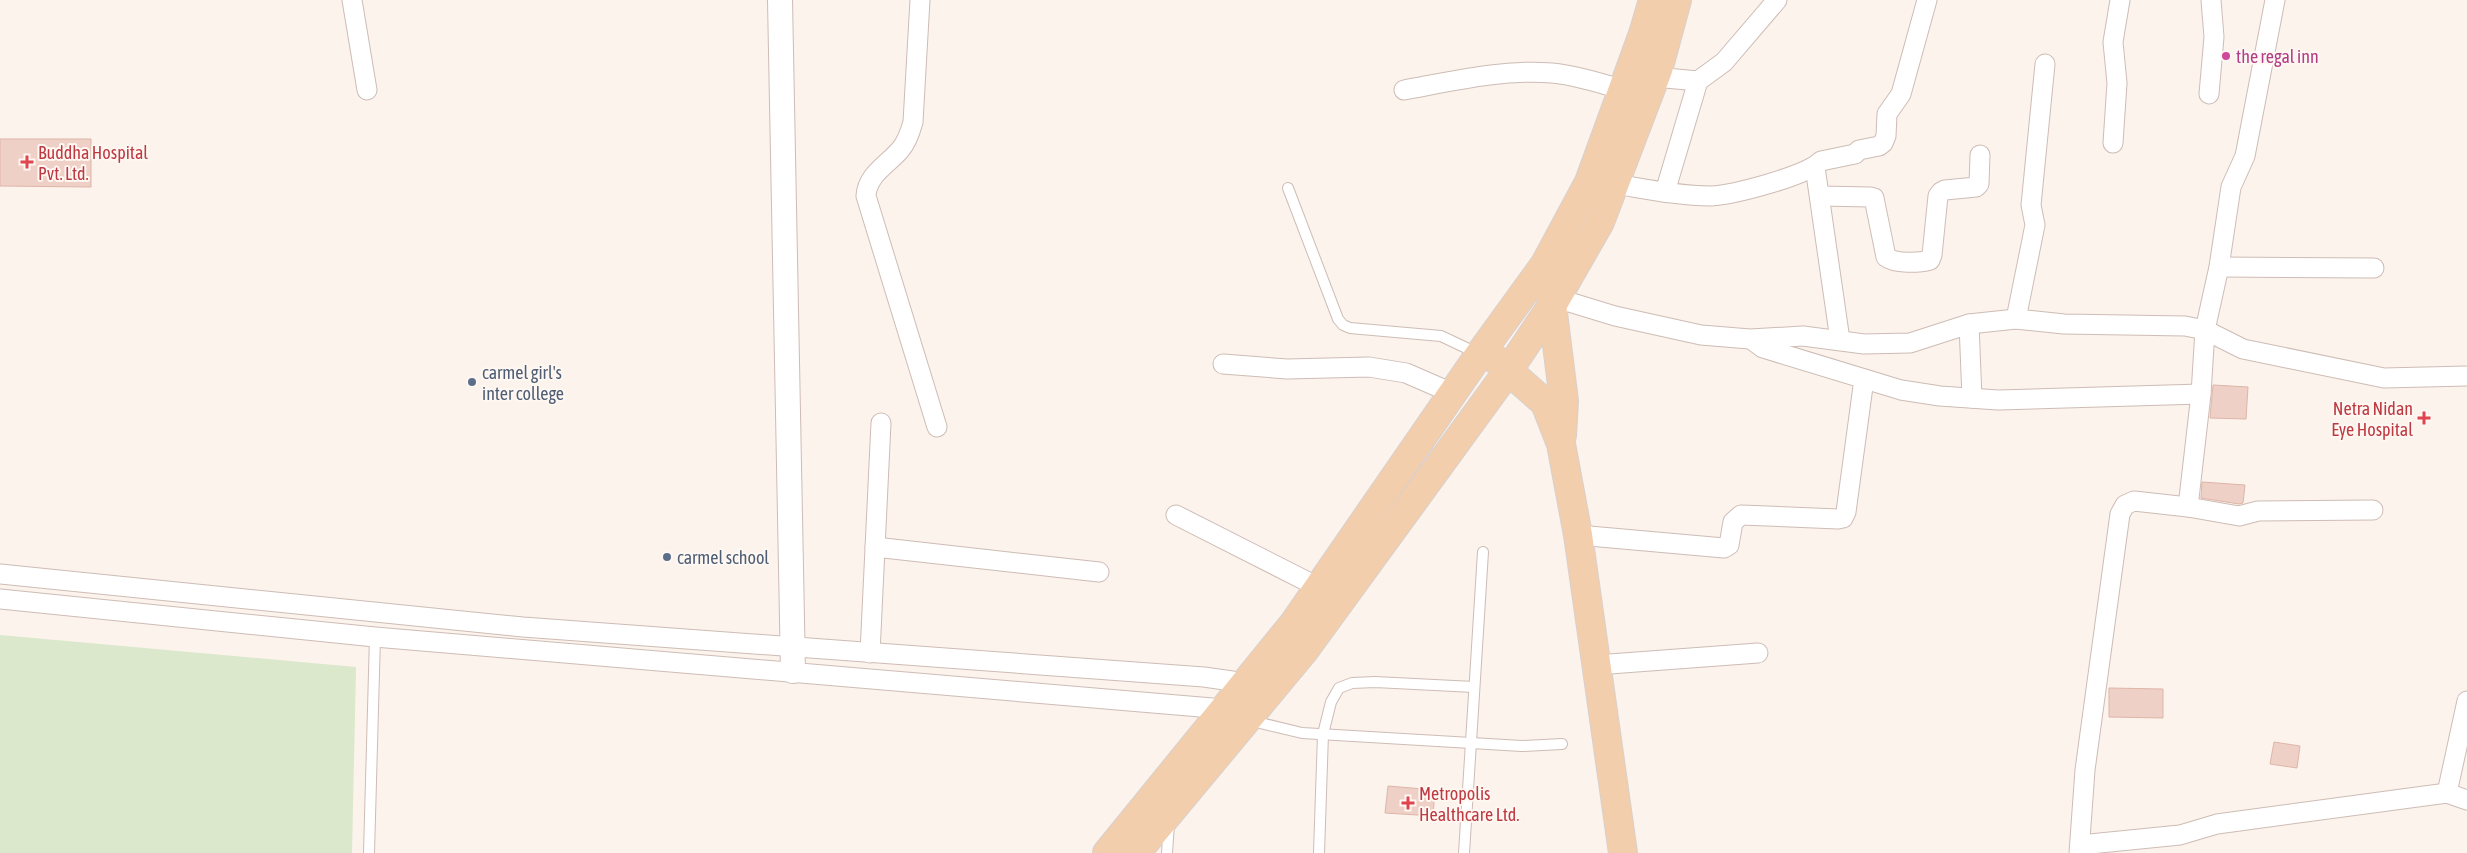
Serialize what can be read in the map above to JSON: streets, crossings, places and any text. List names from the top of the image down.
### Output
{
  "places": {
    "other": ["the regal inn", "carmel girl's inter college", "carmel school"],
    "health": ["Buddha Hospital Pvt. Ltd.", "Netra Nidan Eye Hospital", "Metropolis Healthcare Ltd."]
  }
}
